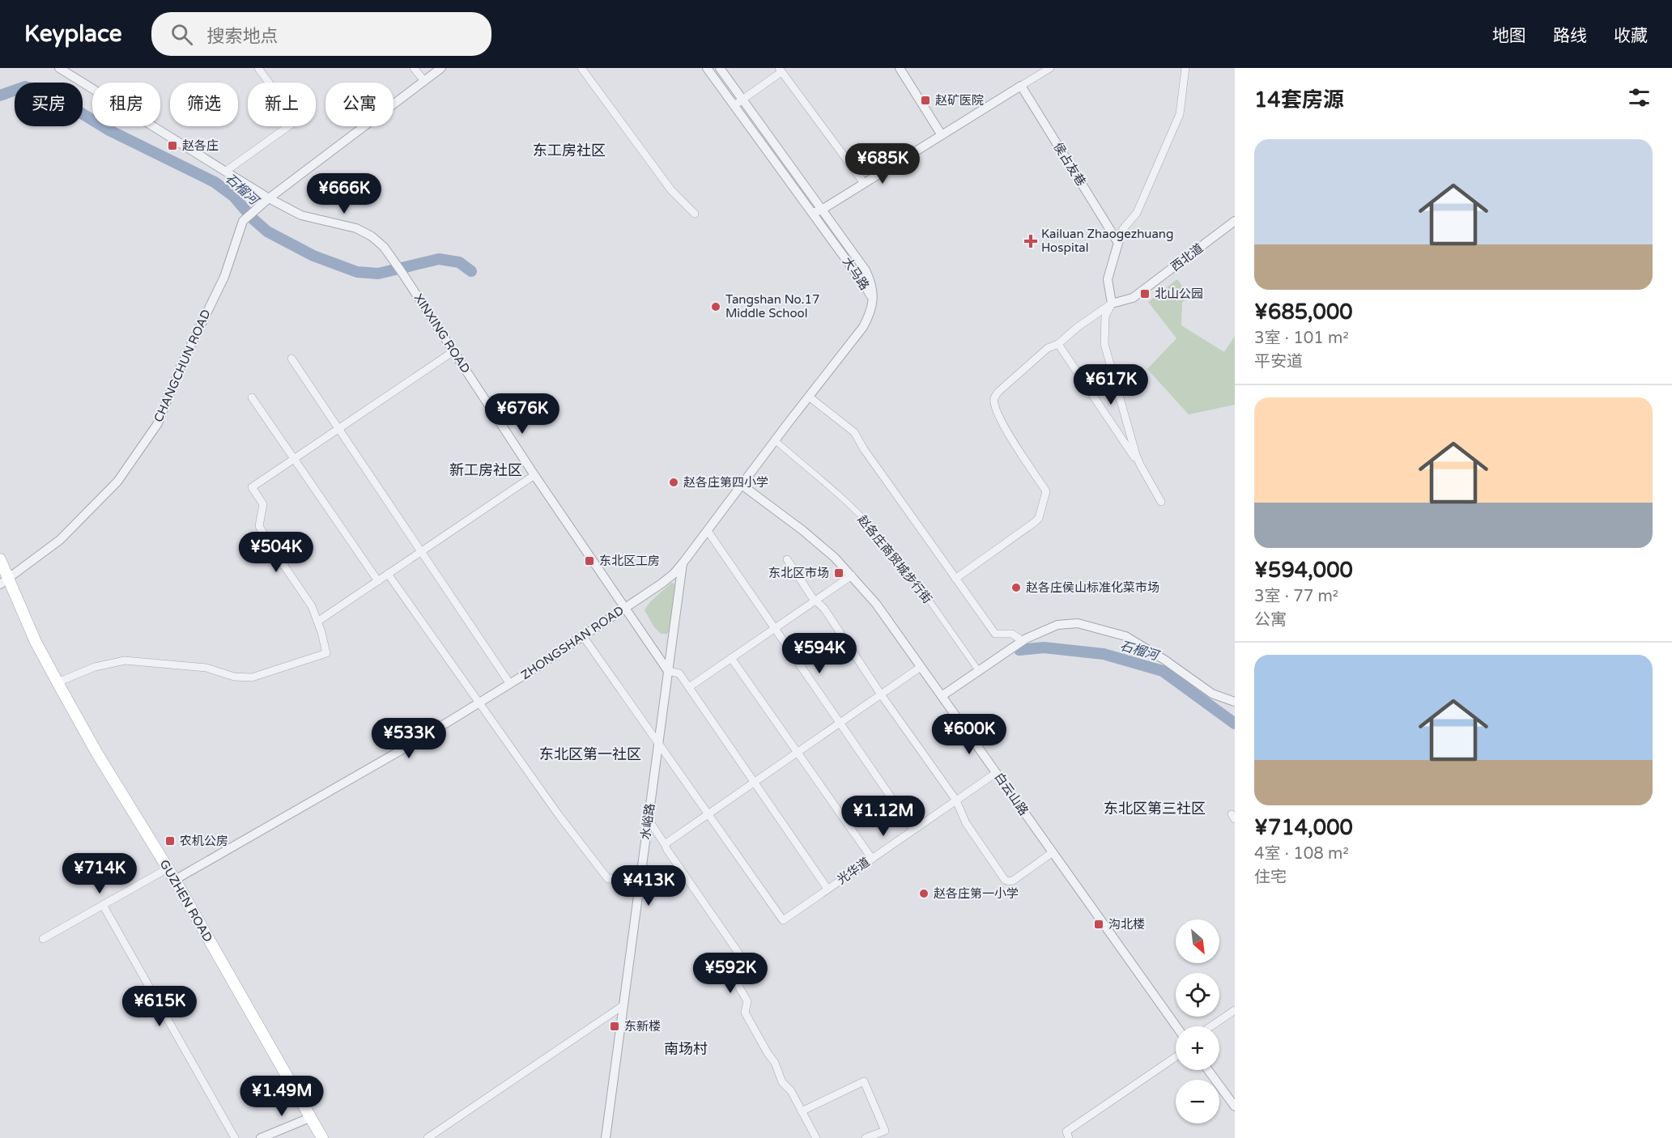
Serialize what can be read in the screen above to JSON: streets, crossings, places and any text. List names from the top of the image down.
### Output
{
  "streets": {
    "main road": ["GUZHEN ROAD"],
    "street": [
      "侯占友巷",
      "西北道",
      "大马路",
      "XINXING ROAD",
      "CHANGCHUN ROAD",
      "赵各庄商贸城步行街",
      "ZHONGSHAN ROAD",
      "白云山路",
      "水峪路",
      "光华道"
    ]
  },
  "crossings": [
    ["大马路", "ZHONGSHAN ROAD"],
    ["XINXING ROAD", "CHANGCHUN ROAD"],
    ["XINXING ROAD", "ZHONGSHAN ROAD"],
    ["XINXING ROAD", "水峪路"],
    ["CHANGCHUN ROAD", "GUZHEN ROAD"],
    ["赵各庄商贸城步行街", "ZHONGSHAN ROAD"],
    ["ZHONGSHAN ROAD", "白云山路"],
    ["ZHONGSHAN ROAD", "水峪路"],
    ["ZHONGSHAN ROAD", "GUZHEN ROAD"],
    ["白云山路", "光华道"]
  ],
  "districts": [
    "东工房社区",
    "新工房社区",
    "东北区第一社区",
    "东北区第三社区",
    "南场村"
  ],
  "water": ["石榴河"],
  "places": {
    "transit": [
      "赵矿医院",
      "赵各庄",
      "北山公园",
      "东北区工房",
      "东北区市场",
      "农机公房",
      "沟北楼",
      "东新楼"
    ],
    "health": ["Kailuan Zhaogezhuang Hospital"],
    "other": [
      "Tangshan No.17 Middle School",
      "赵各庄第四小学",
      "赵各庄侯山标准化菜市场",
      "赵各庄第一小学"
    ]
  },
  "north": "bottom right",
  "page": {
    "header": "Keyplace",
    "search": "搜索地点",
    "nav": ["地图", "路线", "收藏"],
    "heading": "14套房源",
    "chip": [
      "买房",
      "租房",
      "筛选",
      "新上",
      "公寓"
    ],
    "list": [
      {
        "name": "¥685,000",
        "note": "3室 · 101 m² · 平安道"
      },
      {
        "name": "¥594,000",
        "note": "3室 · 77 m² · 公寓"
      },
      {
        "name": "¥714,000",
        "note": "4室 · 108 m² · 住宅"
      }
    ],
    "price": [
      "¥685K",
      "¥666K",
      "¥617K",
      "¥676K",
      "¥504K",
      "¥594K",
      "¥600K",
      "¥533K",
      "¥1.12M",
      "¥714K",
      "¥413K",
      "¥592K",
      "¥615K",
      "¥1.49M"
    ],
    "map_buttons": ["+", "−"]
  }
}
